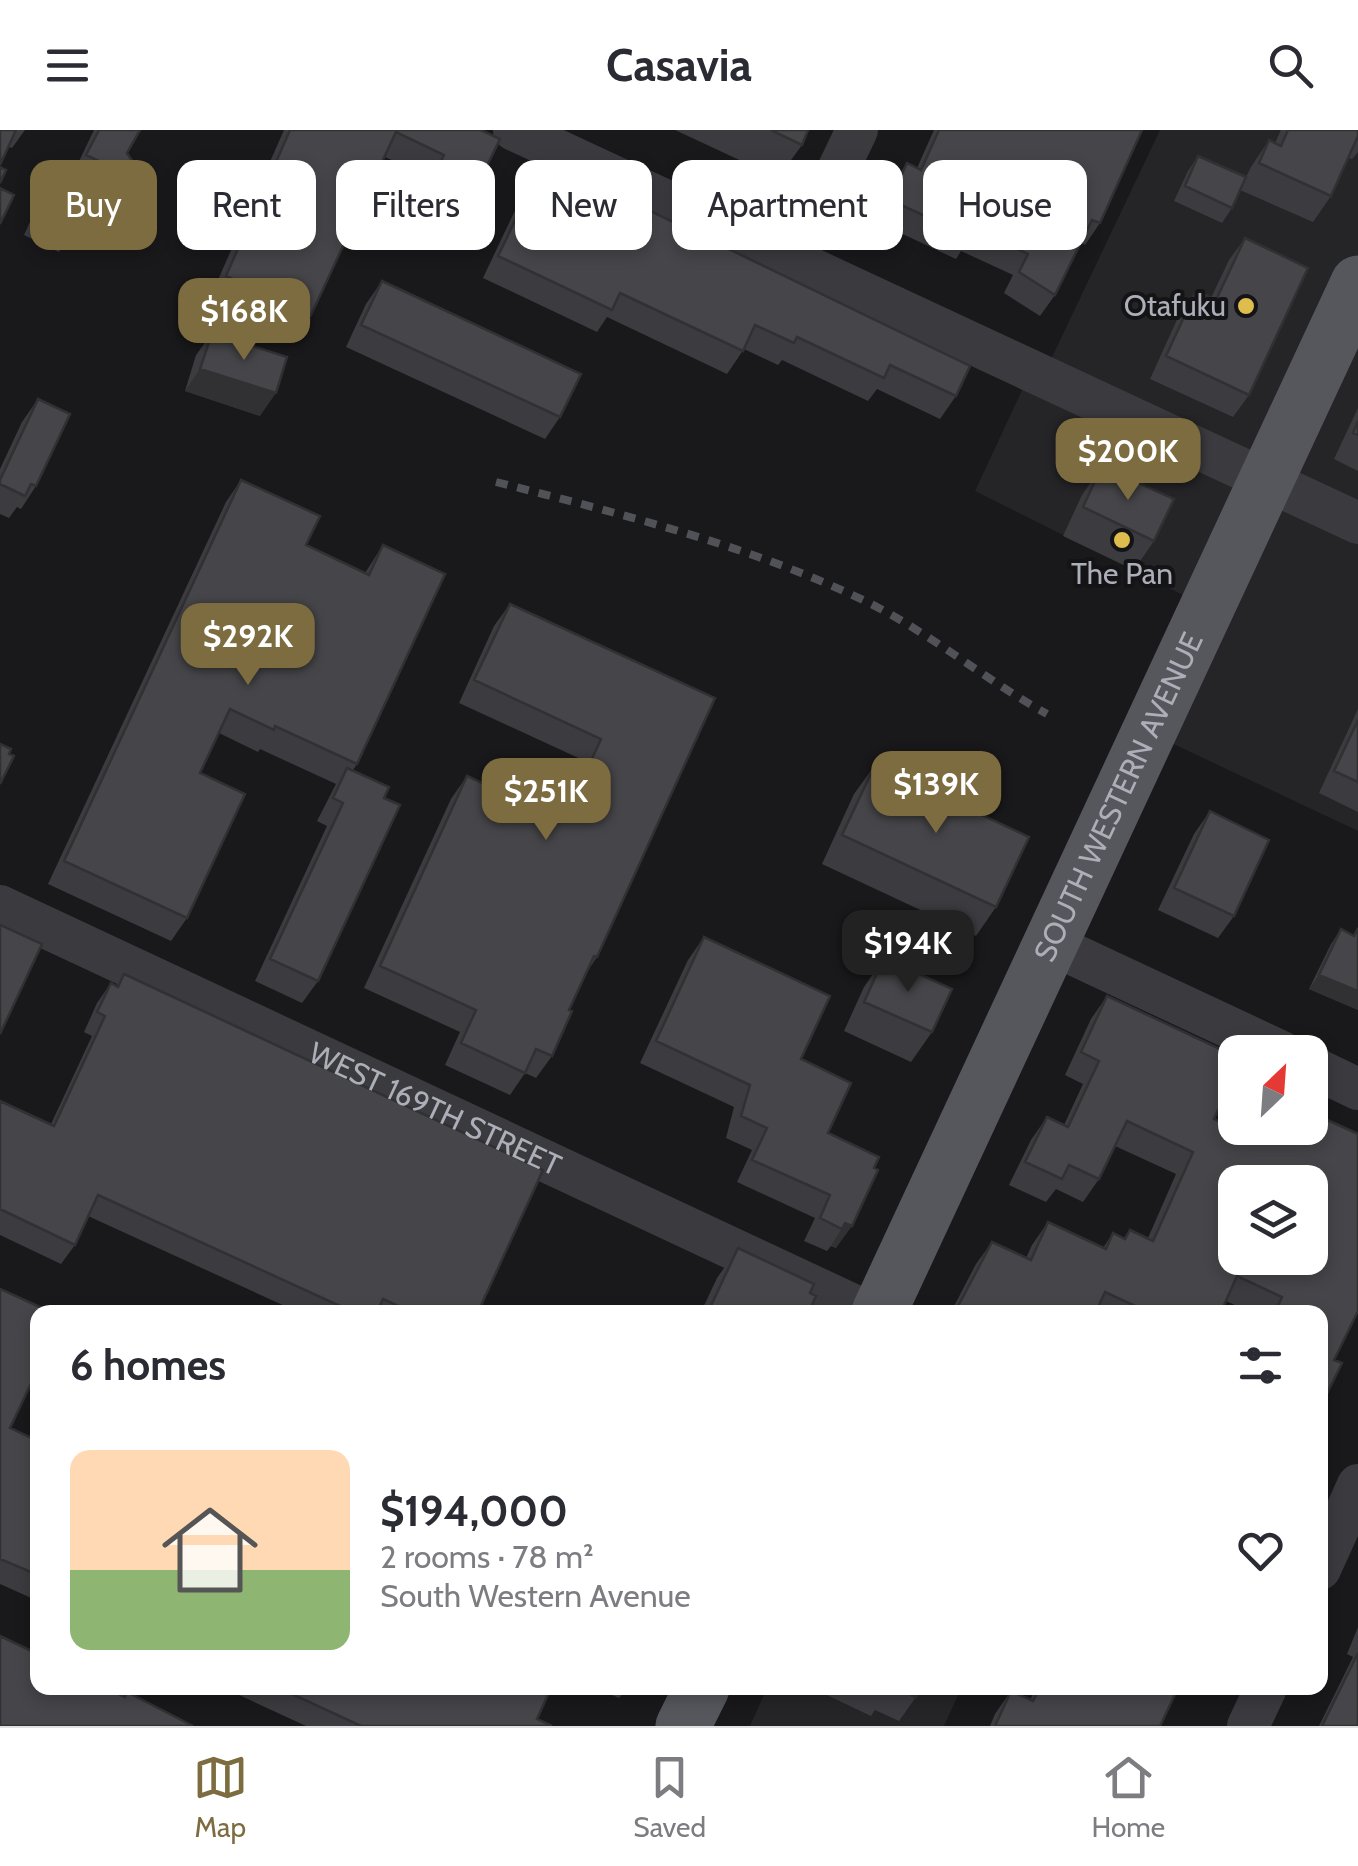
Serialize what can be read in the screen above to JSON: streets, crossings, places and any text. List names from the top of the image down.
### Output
{
  "streets": {
    "main road": ["SOUTH WESTERN AVENUE"],
    "street": ["WEST 169TH STREET"]
  },
  "places": ["Otafuku", "The Pan"],
  "north": "top right",
  "page": {
    "header": "Casavia",
    "chip": [
      "Buy",
      "Rent",
      "Filters",
      "New",
      "Apartment",
      "House"
    ],
    "price": [
      "$168K",
      "$200K",
      "$292K",
      "$139K",
      "$251K",
      "$194K"
    ],
    "heading": "6 homes",
    "list": [
      {
        "name": "$194,000",
        "note": "2 rooms · 78 m² · South Western Avenue"
      }
    ],
    "tabs": ["Map", "Saved", "Home"]
  }
}
